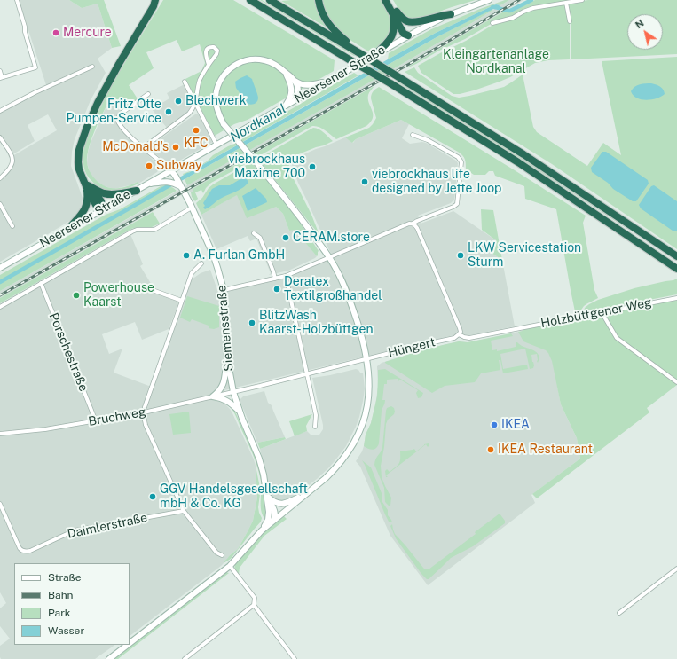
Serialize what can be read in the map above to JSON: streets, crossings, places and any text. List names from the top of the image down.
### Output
{
  "streets": {
    "street": [
      "Neersener Straße",
      "Holzbüttgener Weg",
      "Siemensstraße",
      "Hüngert",
      "Porschestraße",
      "Bruchweg",
      "Daimlerstraße"
    ]
  },
  "crossings": [
    ["Neersener Straße", "Siemensstraße"],
    ["Holzbüttgener Weg", "Hüngert"],
    ["Siemensstraße", "Hüngert"],
    ["Siemensstraße", "Bruchweg"],
    ["Hüngert", "Bruchweg"],
    ["Porschestraße", "Bruchweg"]
  ],
  "water": ["Nordkanal"],
  "parks": ["Kleingartenanlage Nordkanal"],
  "places": [
    "Mercure",
    "Blechwerk",
    "Fritz Otte Pumpen-Service",
    "KFC",
    "McDonald's",
    "Subway",
    "viebrockhaus Maxime 700",
    "viebrockhaus life designed by Jette Joop",
    "CERAM.store",
    "A. Furlan GmbH",
    "LKW Servicestation Sturm",
    "Deratex Textilgroßhandel",
    "Powerhouse Kaarst",
    "BlitzWash Kaarst-Holzbüttgen",
    "IKEA",
    "IKEA Restaurant",
    "GGV Handelsgesellschaft mbH & Co. KG"
  ],
  "legend": [
    "Straße",
    "Bahn",
    "Park",
    "Wasser"
  ],
  "north": "top left"
}
